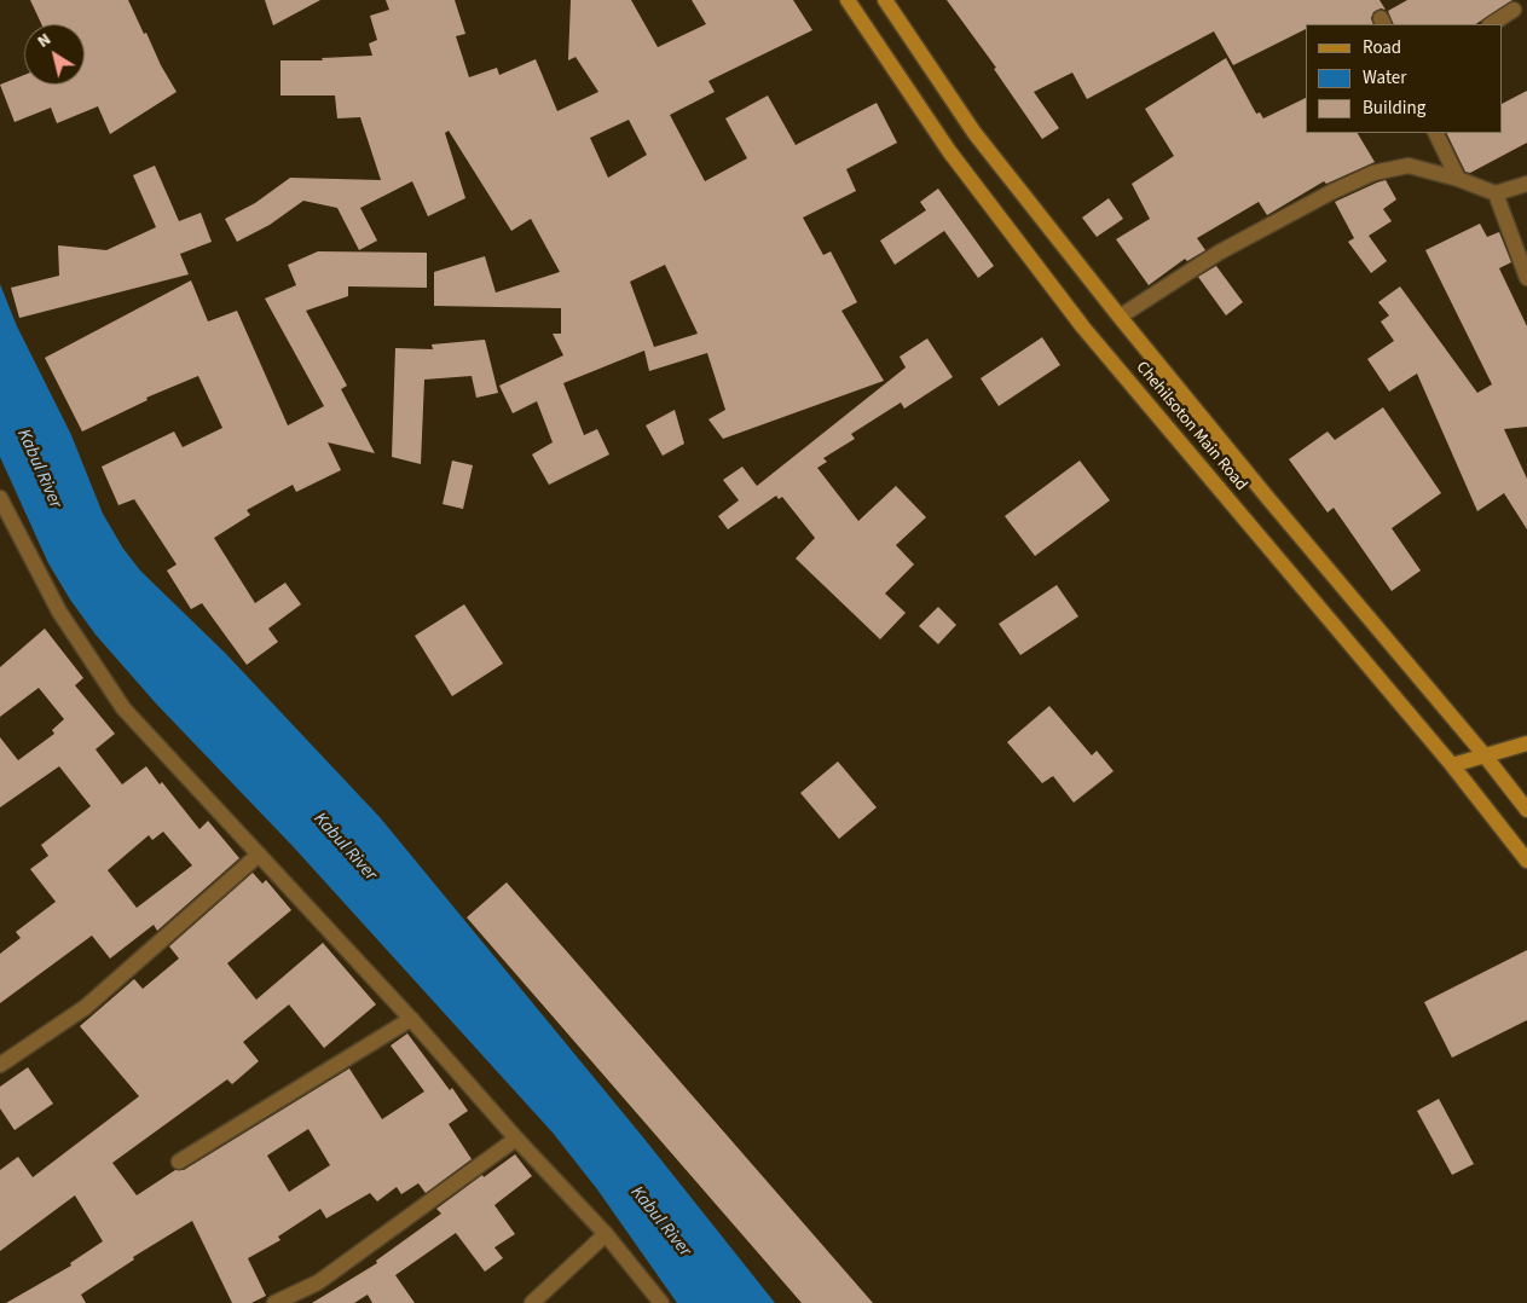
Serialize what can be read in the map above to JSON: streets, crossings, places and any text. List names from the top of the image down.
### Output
{
  "streets": {
    "main road": ["Chehilsoton Main Road"]
  },
  "water": ["Kabul River"],
  "legend": ["Road", "Water", "Building"],
  "north": "top left"
}
